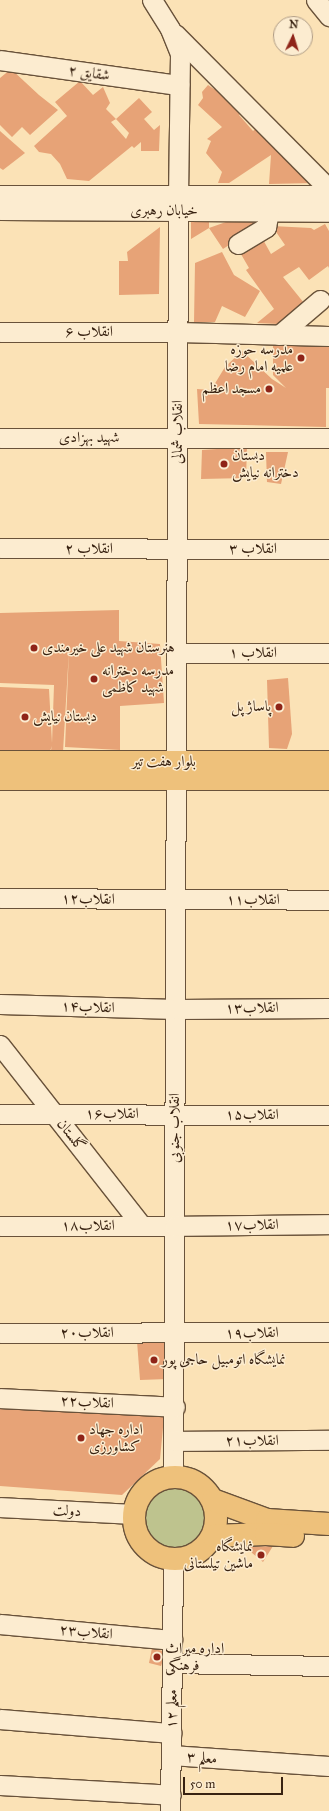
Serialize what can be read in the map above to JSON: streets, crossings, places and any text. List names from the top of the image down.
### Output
{
  "streets": {
    "main road": ["بلوار هفت تیر"],
    "street": [
      "شقایق ۲",
      "خیابان رهبری",
      "انقلاب ۶",
      "انقلاب شمالی",
      "شهید بهزادی",
      "انقلاب ۲",
      "انقلاب ۳",
      "انقلاب ۱",
      "انقلاب۱۲",
      "انقلاب۱۱",
      "انقلاب۱۴",
      "انقلاب۱۳",
      "انقلاب۱۶",
      "انقلاب۱۵",
      "انقلاب جنوبی",
      "گلستان",
      "انقلاب۱۷",
      "انقلاب۱۸",
      "انقلاب۲۰",
      "انقلاب۱۹",
      "انقلاب۲۲",
      "انقلاب۲۱",
      "دولت",
      "انقلاب۲۳",
      "معلم ۱۲",
      "معلم ۳"
    ]
  },
  "crossings": [
    ["شقایق ۲", "انقلاب شمالی"],
    ["خیابان رهبری", "انقلاب شمالی"],
    ["انقلاب ۶", "انقلاب شمالی"],
    ["انقلاب شمالی", "شهید بهزادی"],
    ["انقلاب شمالی", "انقلاب ۲"],
    ["انقلاب شمالی", "انقلاب ۳"],
    ["انقلاب شمالی", "انقلاب ۱"],
    ["انقلاب شمالی", "بلوار هفت تیر"],
    ["انقلاب شمالی", "انقلاب جنوبی"],
    ["انقلاب ۲", "انقلاب ۳"],
    ["بلوار هفت تیر", "انقلاب جنوبی"],
    ["انقلاب۱۲", "انقلاب۱۱"],
    ["انقلاب۱۲", "انقلاب جنوبی"],
    ["انقلاب۱۱", "انقلاب جنوبی"],
    ["انقلاب۱۴", "انقلاب۱۳"],
    ["انقلاب۱۴", "انقلاب جنوبی"],
    ["انقلاب۱۳", "انقلاب جنوبی"],
    ["انقلاب۱۶", "انقلاب۱۵"],
    ["انقلاب۱۶", "انقلاب جنوبی"],
    ["انقلاب۱۶", "گلستان"],
    ["انقلاب۱۵", "انقلاب جنوبی"],
    ["انقلاب جنوبی", "انقلاب۱۷"],
    ["انقلاب جنوبی", "انقلاب۱۸"],
    ["انقلاب جنوبی", "انقلاب۲۰"],
    ["انقلاب جنوبی", "انقلاب۱۹"],
    ["انقلاب جنوبی", "انقلاب۲۲"],
    ["انقلاب جنوبی", "انقلاب۲۱"],
    ["انقلاب جنوبی", "دولت"],
    ["انقلاب جنوبی", "معلم ۱۲"],
    ["گلستان", "انقلاب۱۸"],
    ["انقلاب۱۷", "انقلاب۱۸"],
    ["انقلاب۲۰", "انقلاب۱۹"],
    ["دولت", "معلم ۱۲"],
    ["انقلاب۲۳", "معلم ۱۲"],
    ["معلم ۱۲", "معلم ۳"]
  ],
  "places": [
    "مدرسه حوزه علمیه امام رضا",
    "مسجد اعظم",
    "دبستان دخترانه نیایش",
    "هنرستان شهید علی خیرمندی",
    "مدرسه دخترانه شهید کاظمی",
    "پاساژ پل",
    "دبستان نیایش",
    "نمایشگاه اتومبیل حاجی پور",
    "اداره جهاد کشاورزی",
    "نمایشگاه ماشین تیلستانی",
    "اداره میراث فرهنگی"
  ],
  "scale_bar": "50 m",
  "north": "top"
}
